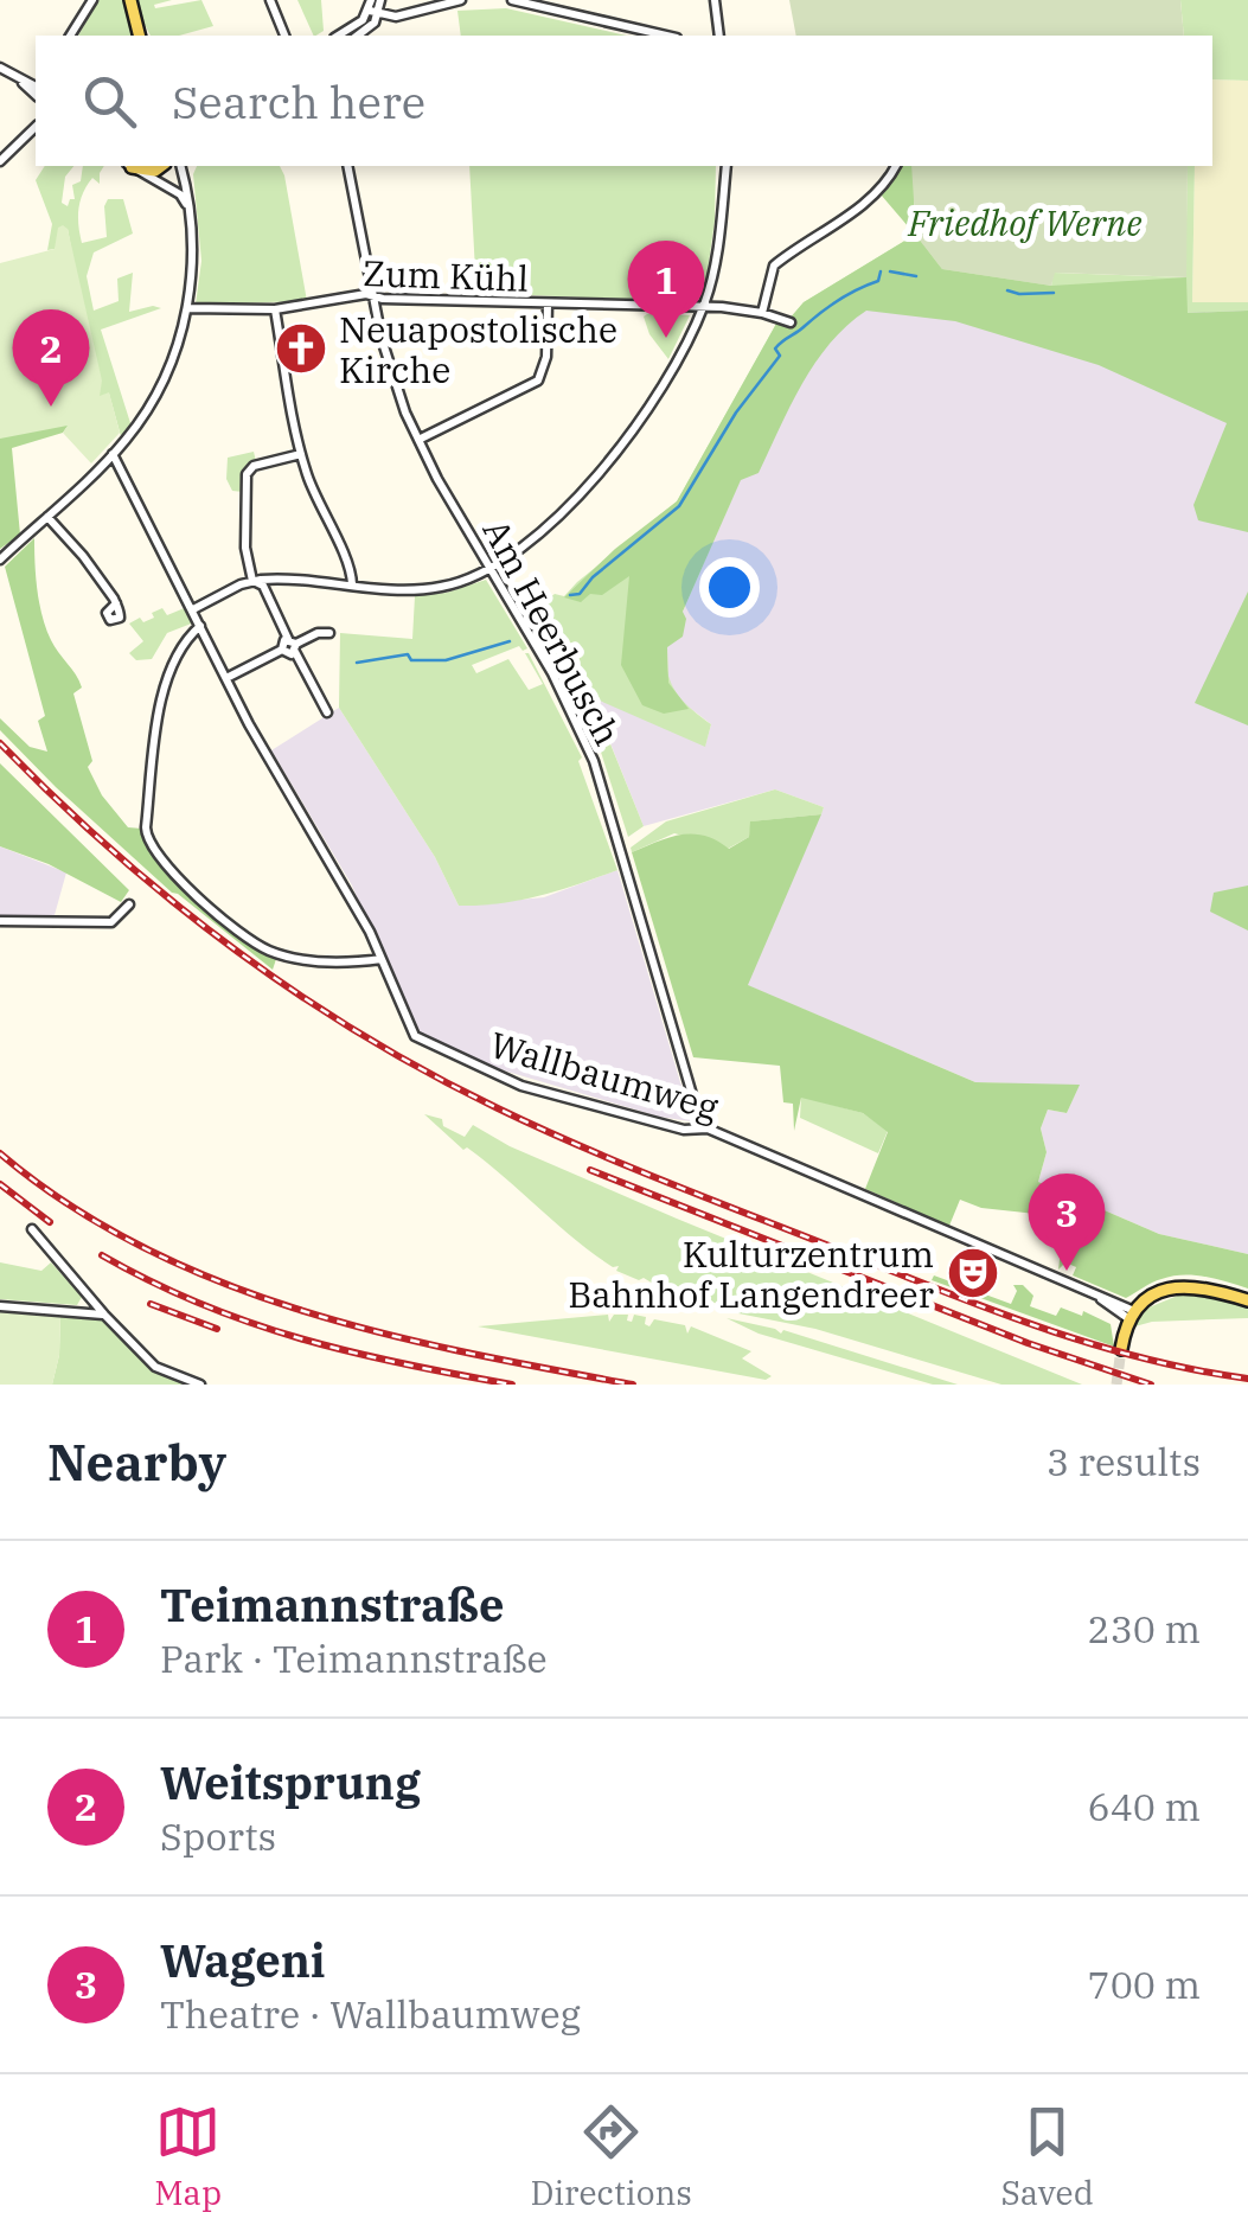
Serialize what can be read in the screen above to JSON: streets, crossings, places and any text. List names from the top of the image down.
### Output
{
  "streets": {
    "street": ["Zum Kühl", "Am Heerbusch", "Wallbaumweg"]
  },
  "crossings": [
    ["Zum Kühl", "Am Heerbusch"],
    ["Am Heerbusch", "Wallbaumweg"]
  ],
  "parks": ["Friedhof Werne"],
  "places": {
    "church": ["Neuapostolische Kirche"],
    "theatre": ["Kulturzentrum Bahnhof Langendreer"]
  },
  "page": {
    "search": "Search here",
    "pins": ["1", "2", "3"],
    "heading": ["Nearby", "3 results"],
    "list": [
      {
        "mark": "1",
        "name": "Teimannstraße",
        "note": "Park · Teimannstraße",
        "value": "230 m"
      },
      {
        "mark": "2",
        "name": "Weitsprung",
        "note": "Sports",
        "value": "640 m"
      },
      {
        "mark": "3",
        "name": "Wageni",
        "note": "Theatre · Wallbaumweg",
        "value": "700 m"
      }
    ],
    "nav": ["Map", "Directions", "Saved"]
  }
}
